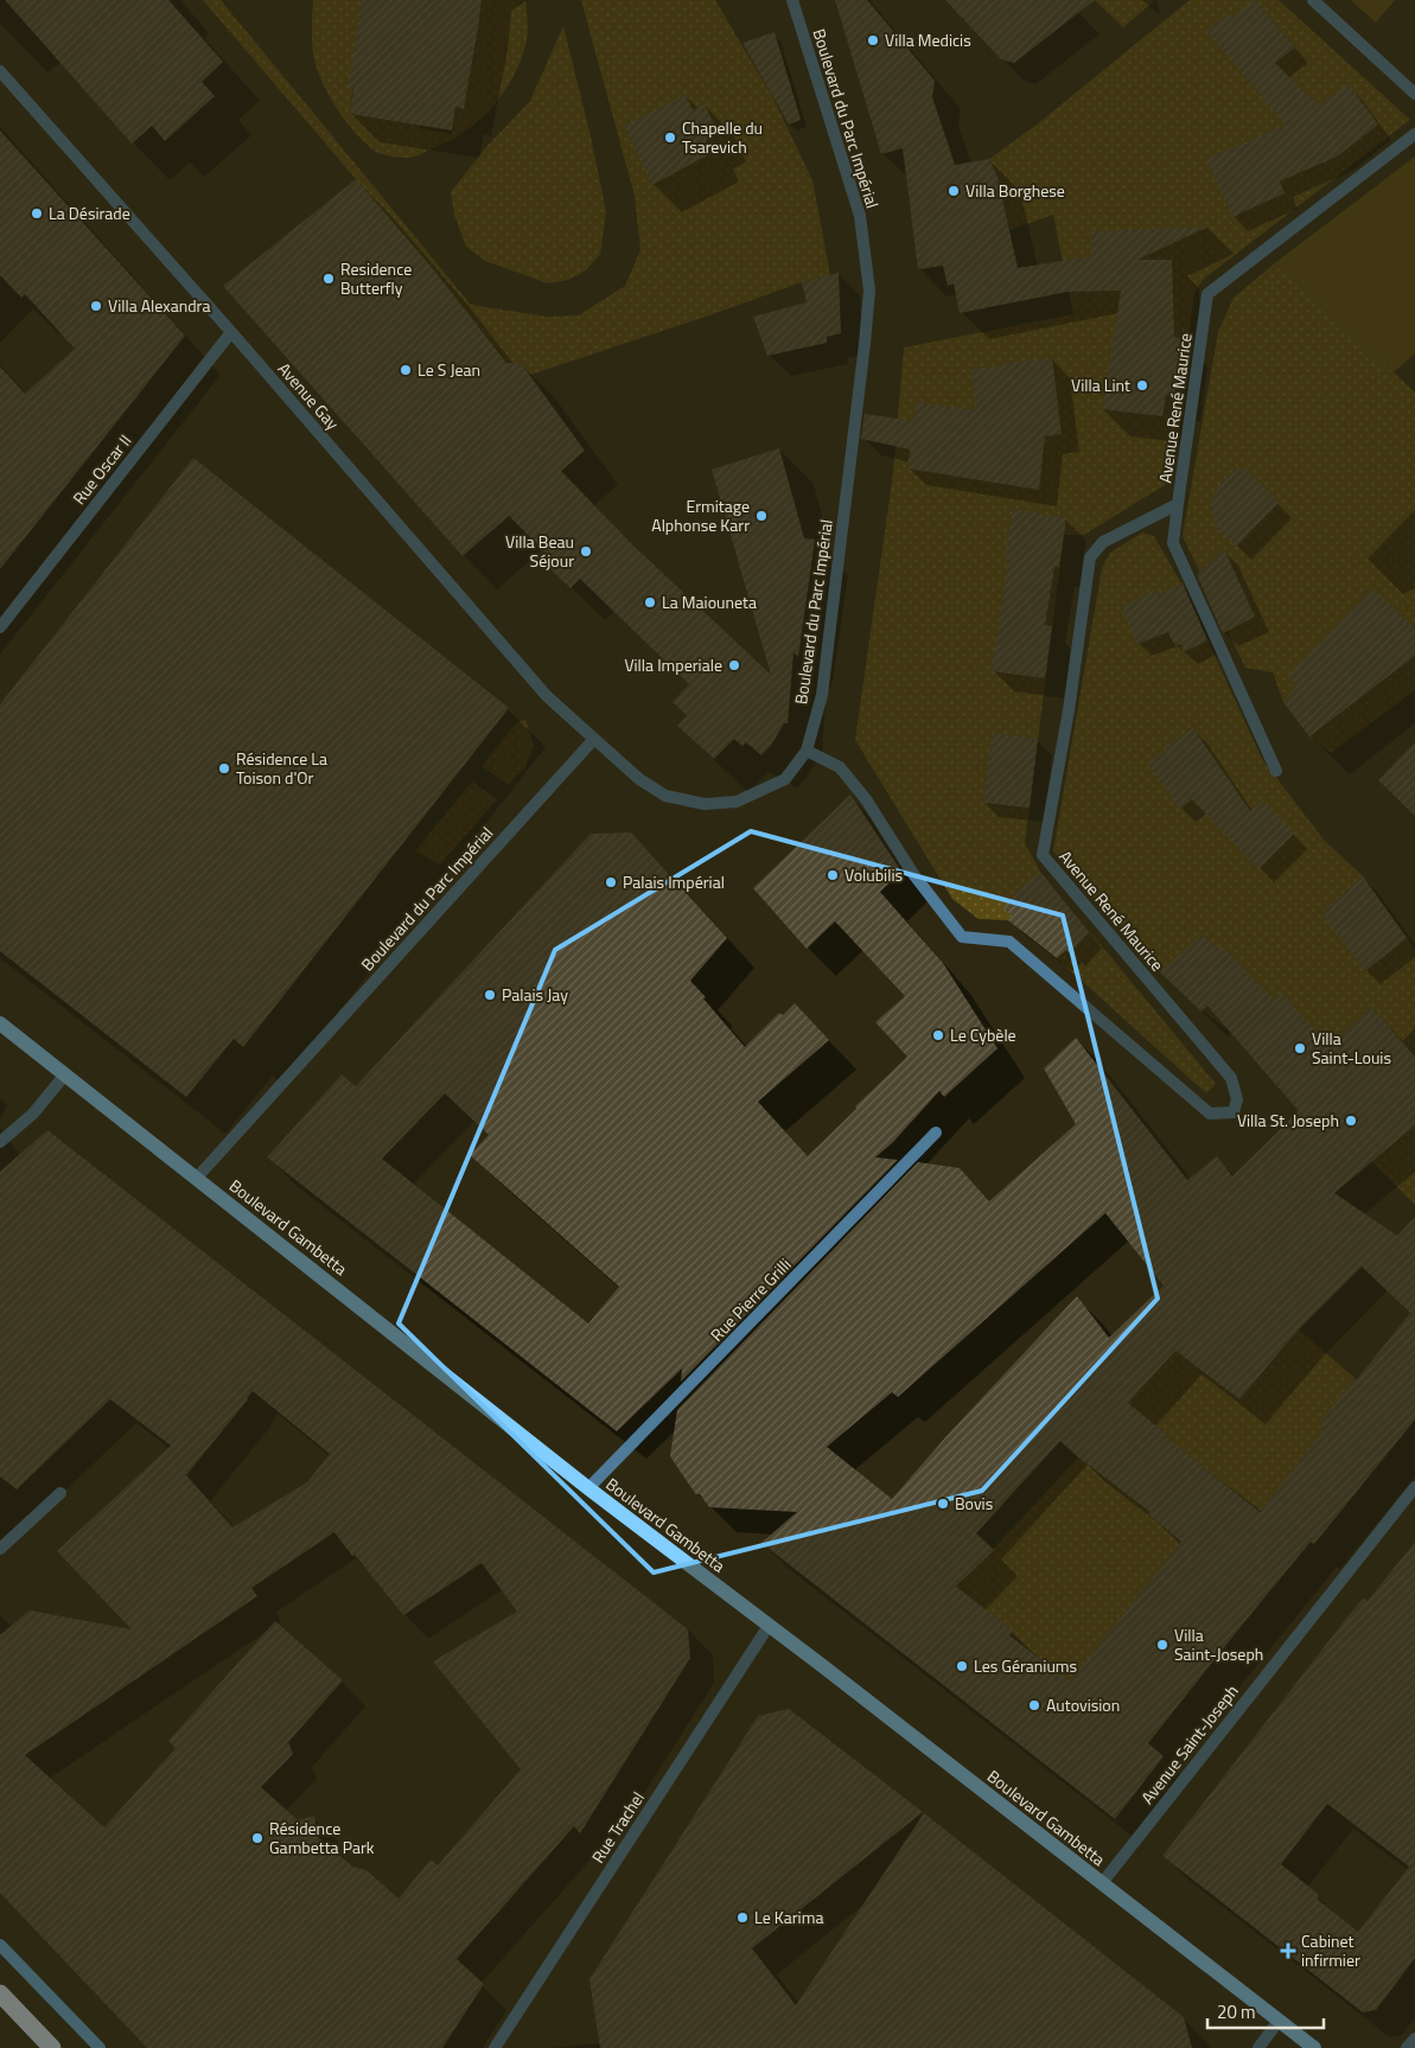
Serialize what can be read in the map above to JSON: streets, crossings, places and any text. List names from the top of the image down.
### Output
{
  "streets": {
    "main road": ["Boulevard Gambetta"],
    "street": [
      "Boulevard du Parc Impérial",
      "Avenue Gay",
      "Avenue René Maurice",
      "Rue Oscar II",
      "Rue Pierre Grilli",
      "Avenue Saint-Joseph",
      "Rue Trachel"
    ]
  },
  "crossings": [
    ["Boulevard du Parc Impérial", "Avenue Gay"],
    ["Boulevard du Parc Impérial", "Avenue René Maurice"],
    ["Boulevard du Parc Impérial", "Boulevard Gambetta"],
    ["Avenue Gay", "Rue Oscar II"],
    ["Boulevard Gambetta", "Rue Pierre Grilli"],
    ["Boulevard Gambetta", "Avenue Saint-Joseph"],
    ["Boulevard Gambetta", "Rue Trachel"]
  ],
  "places": {
    "other": [
      "Villa Medicis",
      "Chapelle du Tsarevich",
      "Villa Borghese",
      "La Désirade",
      "Residence Butterfly",
      "Villa Alexandra",
      "Le S Jean",
      "Villa Lint",
      "Ermitage Alphonse Karr",
      "Villa Beau Séjour",
      "La Maiouneta",
      "Villa Imperiale",
      "Résidence La Toison d'Or",
      "Volubilis",
      "Palais Impérial",
      "Palais Jay",
      "Le Cybèle",
      "Villa Saint-Louis",
      "Villa St. Joseph",
      "Bovis",
      "Villa Saint-Joseph",
      "Les Géraniums",
      "Autovision",
      "Résidence Gambetta Park",
      "Le Karima"
    ],
    "health": ["Cabinet infirmier"]
  },
  "scale_bar": "20 m"
}
